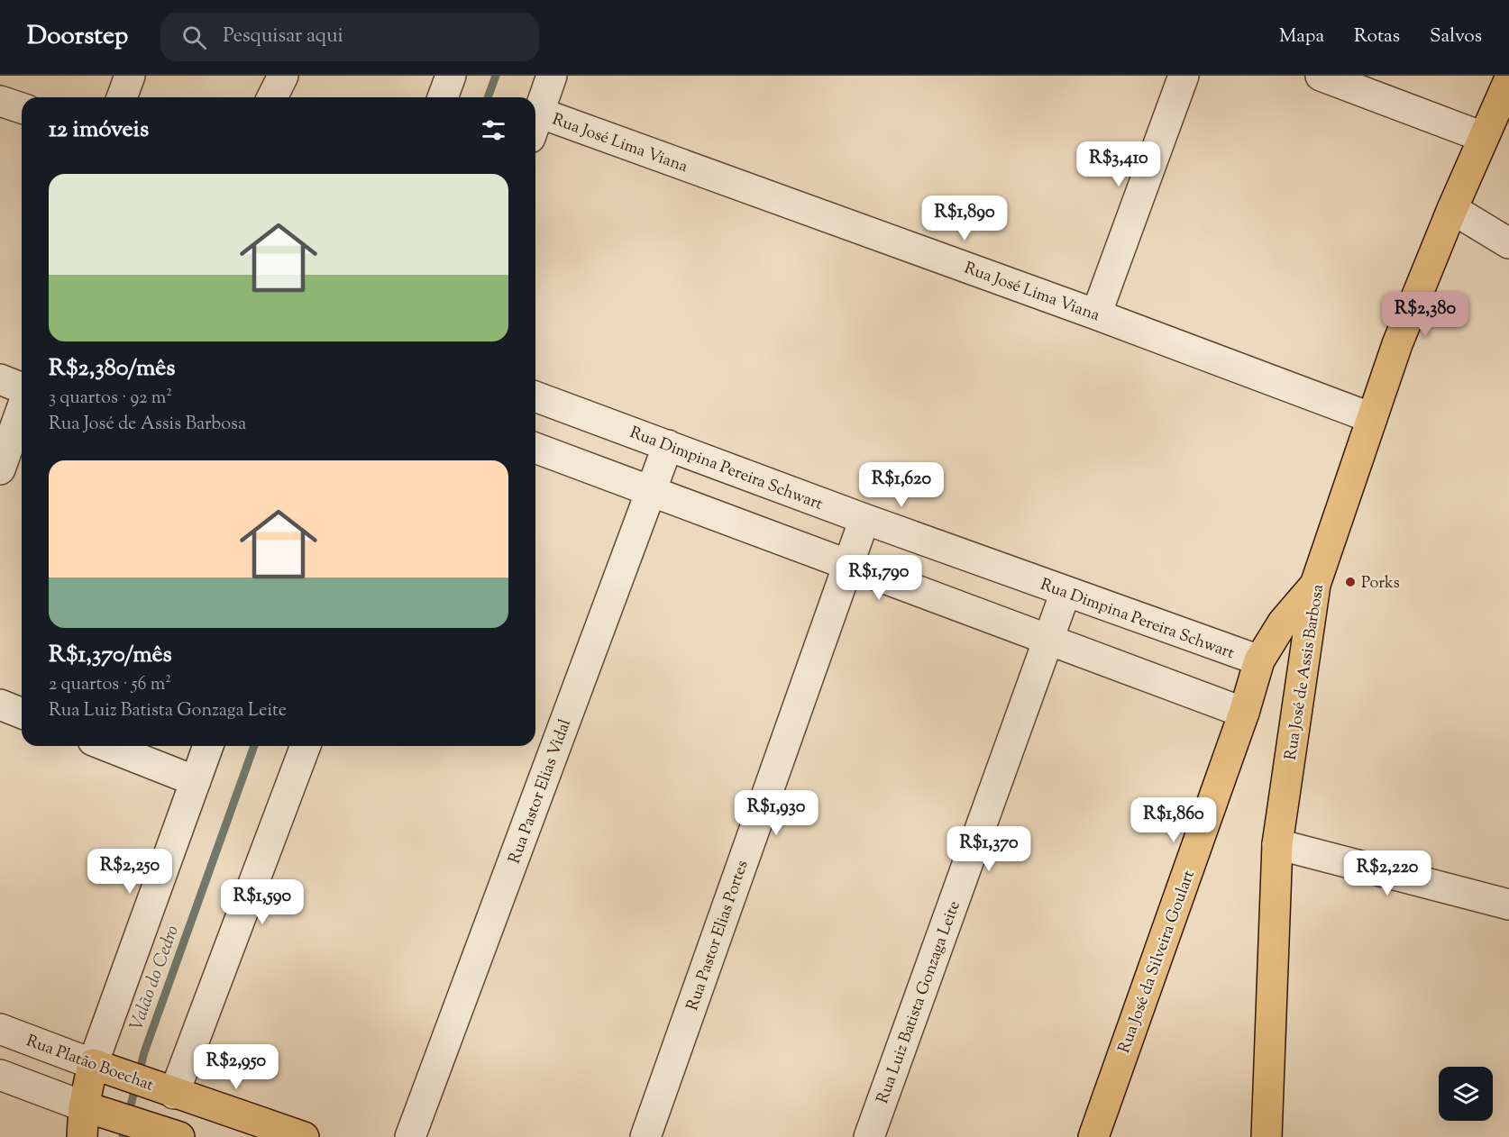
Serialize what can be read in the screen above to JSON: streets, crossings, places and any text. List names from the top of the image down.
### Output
{
  "streets": {
    "main road": ["Rua José de Assis Barbosa", "Rua José da Silveira Goulart", "Rua Platão Boechat"],
    "street": [
      "Rua José Lima Viana",
      "Rua Dimpina Pereira Schwart",
      "Rua Pastor Elias Vidal",
      "Rua Pastor Elias Portes",
      "Rua Luiz Batista Gonzaga Leite"
    ]
  },
  "crossings": [
    ["Rua José Lima Viana", "Rua José de Assis Barbosa"],
    ["Rua Dimpina Pereira Schwart", "Rua Pastor Elias Vidal"],
    ["Rua Dimpina Pereira Schwart", "Rua Pastor Elias Portes"],
    ["Rua Dimpina Pereira Schwart", "Rua José da Silveira Goulart"],
    ["Rua Dimpina Pereira Schwart", "Rua Luiz Batista Gonzaga Leite"],
    ["Rua José de Assis Barbosa", "Rua José da Silveira Goulart"]
  ],
  "water": ["Valão do Cedro"],
  "places": ["Porks"],
  "page": {
    "header": "Doorstep",
    "search": "Pesquisar aqui",
    "nav": ["Mapa", "Rotas", "Salvos"],
    "heading": "12 imóveis",
    "price": [
      "R$3,410",
      "R$1,890",
      "R$2,380",
      "R$1,620",
      "R$1,790",
      "R$1,930",
      "R$1,860",
      "R$1,370",
      "R$2,250",
      "R$2,220",
      "R$1,590",
      "R$2,950"
    ],
    "list": [
      {
        "name": "R$2,380/mês",
        "note": "3 quartos · 92 m² · Rua José de Assis Barbosa"
      },
      {
        "name": "R$1,370/mês",
        "note": "2 quartos · 56 m² · Rua Luiz Batista Gonzaga Leite"
      }
    ]
  }
}
